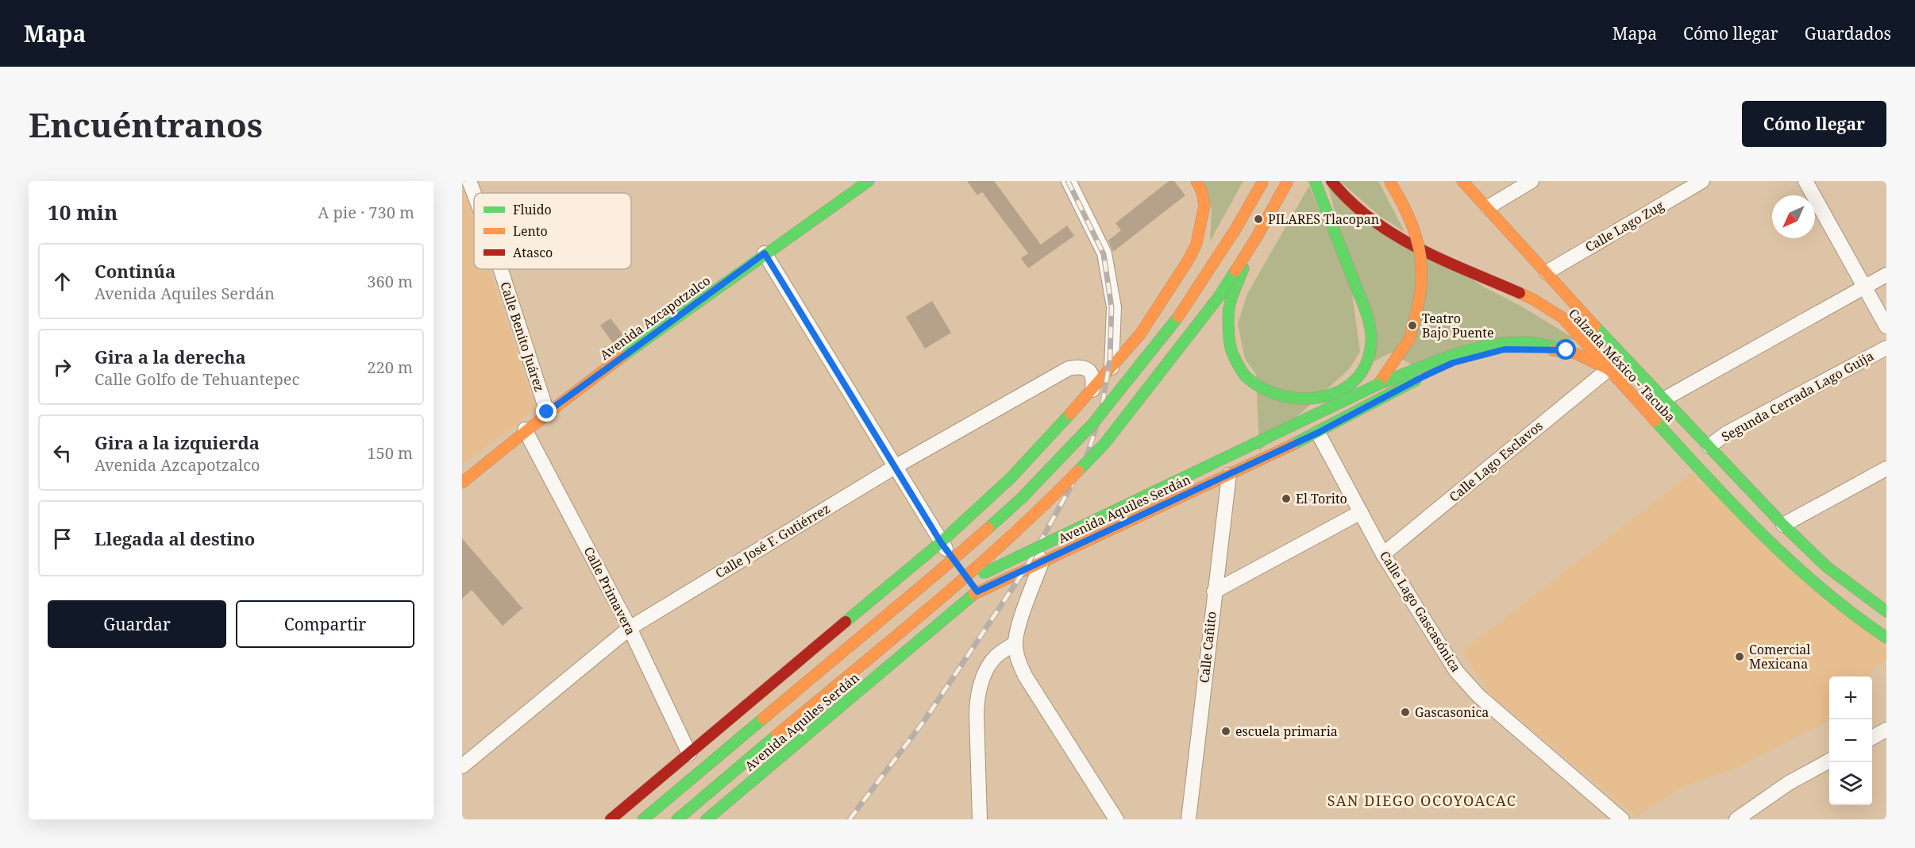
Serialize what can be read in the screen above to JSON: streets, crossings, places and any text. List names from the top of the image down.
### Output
{
  "streets": {
    "main road": ["Avenida Azcapotzalco", "Calzada México - Tacuba", "Avenida Aquiles Serdán"],
    "street": [
      "Calle Lago Zug",
      "Calle Benito Juárez",
      "Segunda Cerrada Lago Guija",
      "Calle Lago Esclavos",
      "Calle José F. Gutiérrez",
      "Calle Primavera",
      "Calle Lago Gascasónica",
      "Calle Cañito"
    ]
  },
  "crossings": [
    ["Calle Lago Zug", "Calzada México - Tacuba"],
    ["Avenida Azcapotzalco", "Calle Benito Juárez"],
    ["Avenida Azcapotzalco", "Calle Primavera"],
    ["Calzada México - Tacuba", "Segunda Cerrada Lago Guija"],
    ["Calzada México - Tacuba", "Calle Lago Esclavos"],
    ["Calzada México - Tacuba", "Avenida Aquiles Serdán"],
    ["Calle Lago Esclavos", "Avenida Aquiles Serdán"],
    ["Calle Lago Esclavos", "Calle Lago Gascasónica"],
    ["Avenida Aquiles Serdán", "Calle Lago Gascasónica"],
    ["Avenida Aquiles Serdán", "Calle Cañito"],
    ["Calle José F. Gutiérrez", "Calle Primavera"]
  ],
  "districts": ["SAN DIEGO OCOYOACAC"],
  "places": [
    "PILARES Tlacopan",
    "Teatro Bajo Puente",
    "El Torito",
    "Comercial Mexicana",
    "Gascasonica",
    "escuela primaria"
  ],
  "legend": ["Fluido", "Lento", "Atasco"],
  "north": "bottom left",
  "page": {
    "header": "Mapa",
    "nav": ["Mapa", "Cómo llegar", "Guardados"],
    "buttons": [
      "Cómo llegar",
      ["Guardar", "Compartir"]
    ],
    "title": "Encuéntranos",
    "heading": ["10 min", "A pie · 730 m"],
    "list": [
      ["Continúa", "Avenida Aquiles Serdán", "360 m"],
      ["Gira a la derecha", "Calle Golfo de Tehuantepec", "220 m"],
      ["Gira a la izquierda", "Avenida Azcapotzalco", "150 m"],
      "Llegada al destino"
    ],
    "map_buttons": ["+", "−"]
  }
}
